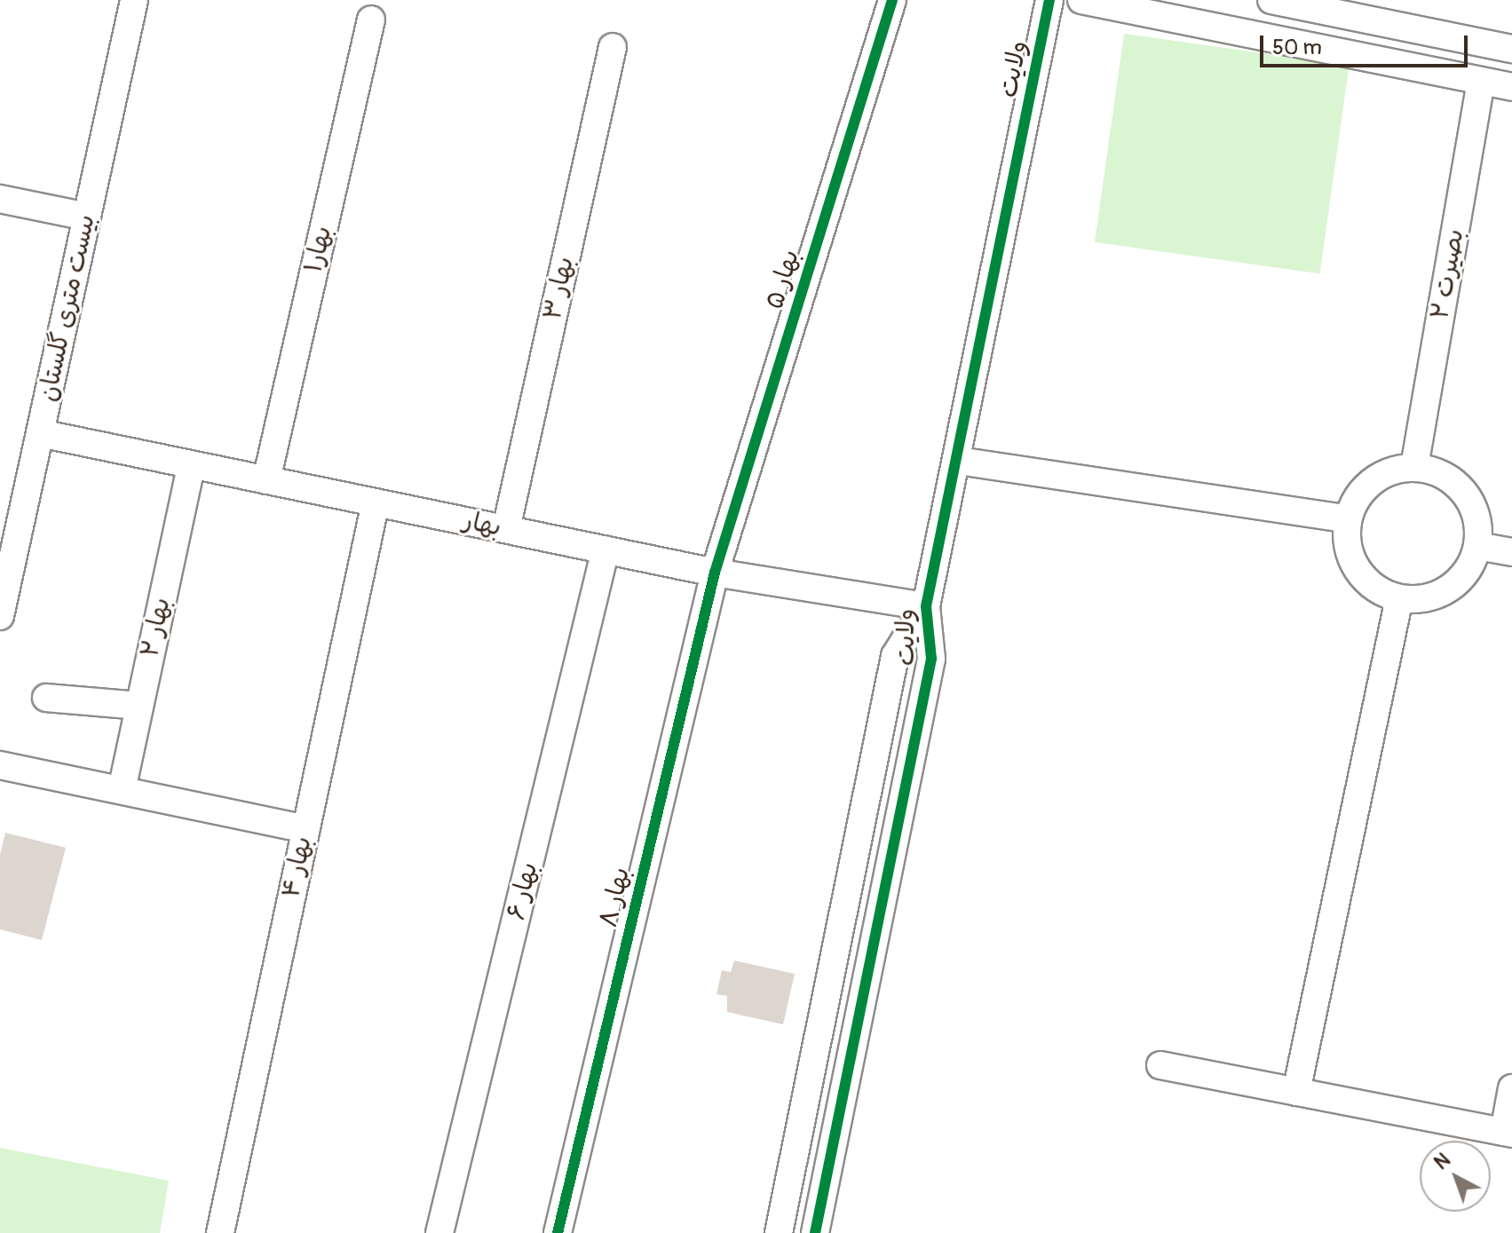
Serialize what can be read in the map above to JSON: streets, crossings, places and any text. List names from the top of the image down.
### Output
{
  "streets": {
    "street": [
      "ولایت",
      "بهار۱",
      "بصیرت ۲",
      "بهار ۵",
      "بهار ۳",
      "بیست متری گلستان",
      "بهار",
      "بهار ۲",
      "بهار ۴",
      "بهار ۶",
      "بهار ۸"
    ]
  },
  "crossings": [
    ["ولایت", "بهار"],
    ["بهار۱", "بهار"],
    ["بهار ۵", "بهار"],
    ["بهار ۵", "بهار ۸"],
    ["بهار ۳", "بهار"],
    ["بیست متری گلستان", "بهار"],
    ["بهار", "بهار ۲"],
    ["بهار", "بهار ۴"],
    ["بهار", "بهار ۶"],
    ["بهار", "بهار ۸"]
  ],
  "scale_bar": "50 m",
  "north": "top left"
}
